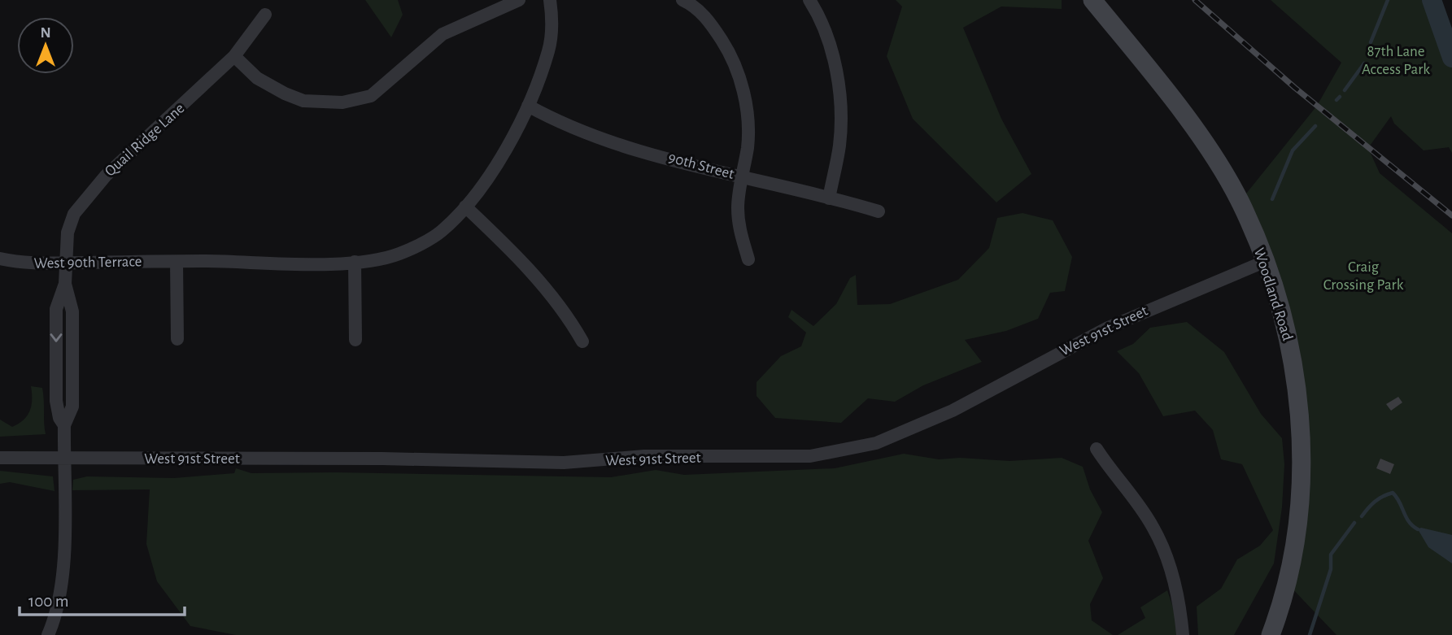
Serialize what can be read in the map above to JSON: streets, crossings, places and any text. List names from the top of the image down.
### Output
{
  "streets": {
    "main road": ["Woodland Road"],
    "street": [
      "Quail Ridge Lane",
      "90th Street",
      "West 90th Terrace",
      "West 91st Street"
    ]
  },
  "crossings": [
    ["Quail Ridge Lane", "West 90th Terrace"],
    ["Quail Ridge Lane", "West 91st Street"],
    ["90th Street", "West 90th Terrace"],
    ["Woodland Road", "West 91st Street"]
  ],
  "parks": ["87th Lane Access Park", "Craig Crossing Park"],
  "scale_bar": "100 m",
  "north": "top"
}
